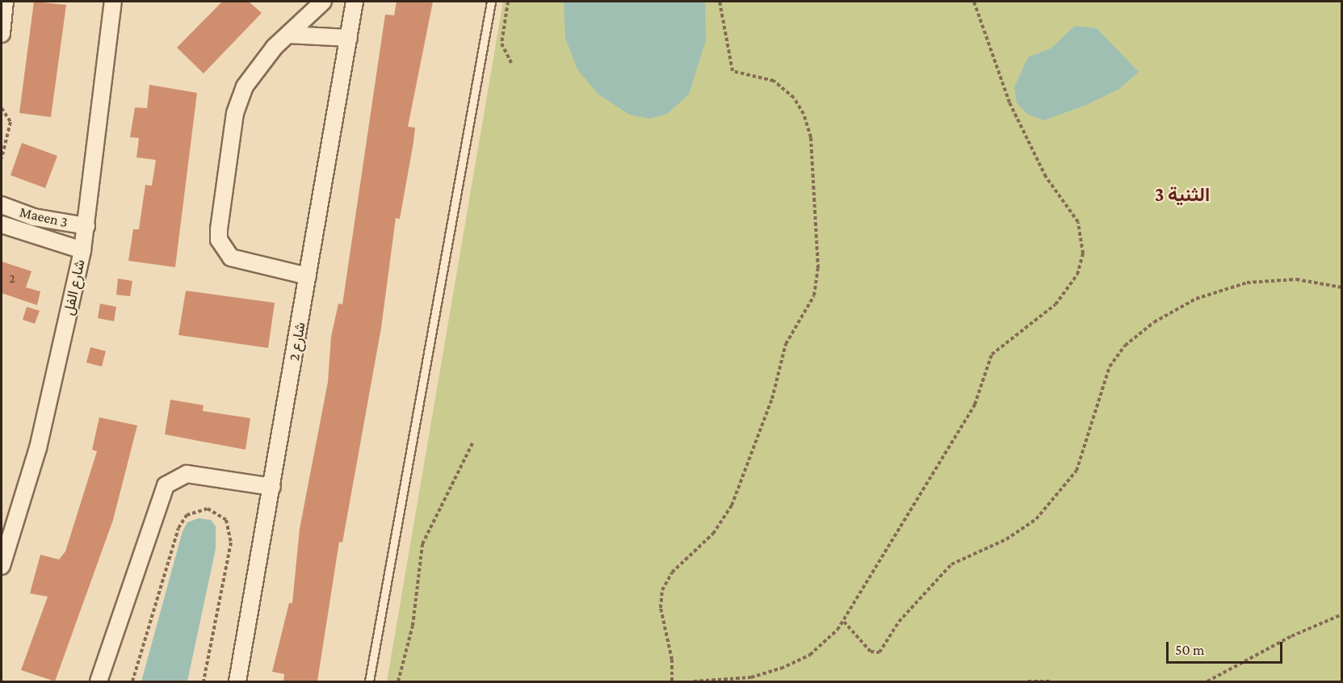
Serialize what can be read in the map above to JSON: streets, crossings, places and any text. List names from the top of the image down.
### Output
{
  "streets": {
    "street": ["Maeen 3", "شارع الفل", "شارع 2"]
  },
  "crossings": [
    ["Maeen 3", "شارع الفل"]
  ],
  "districts": ["الثنية 3"],
  "house_numbers": ["2"],
  "scale_bar": "50 m"
}
